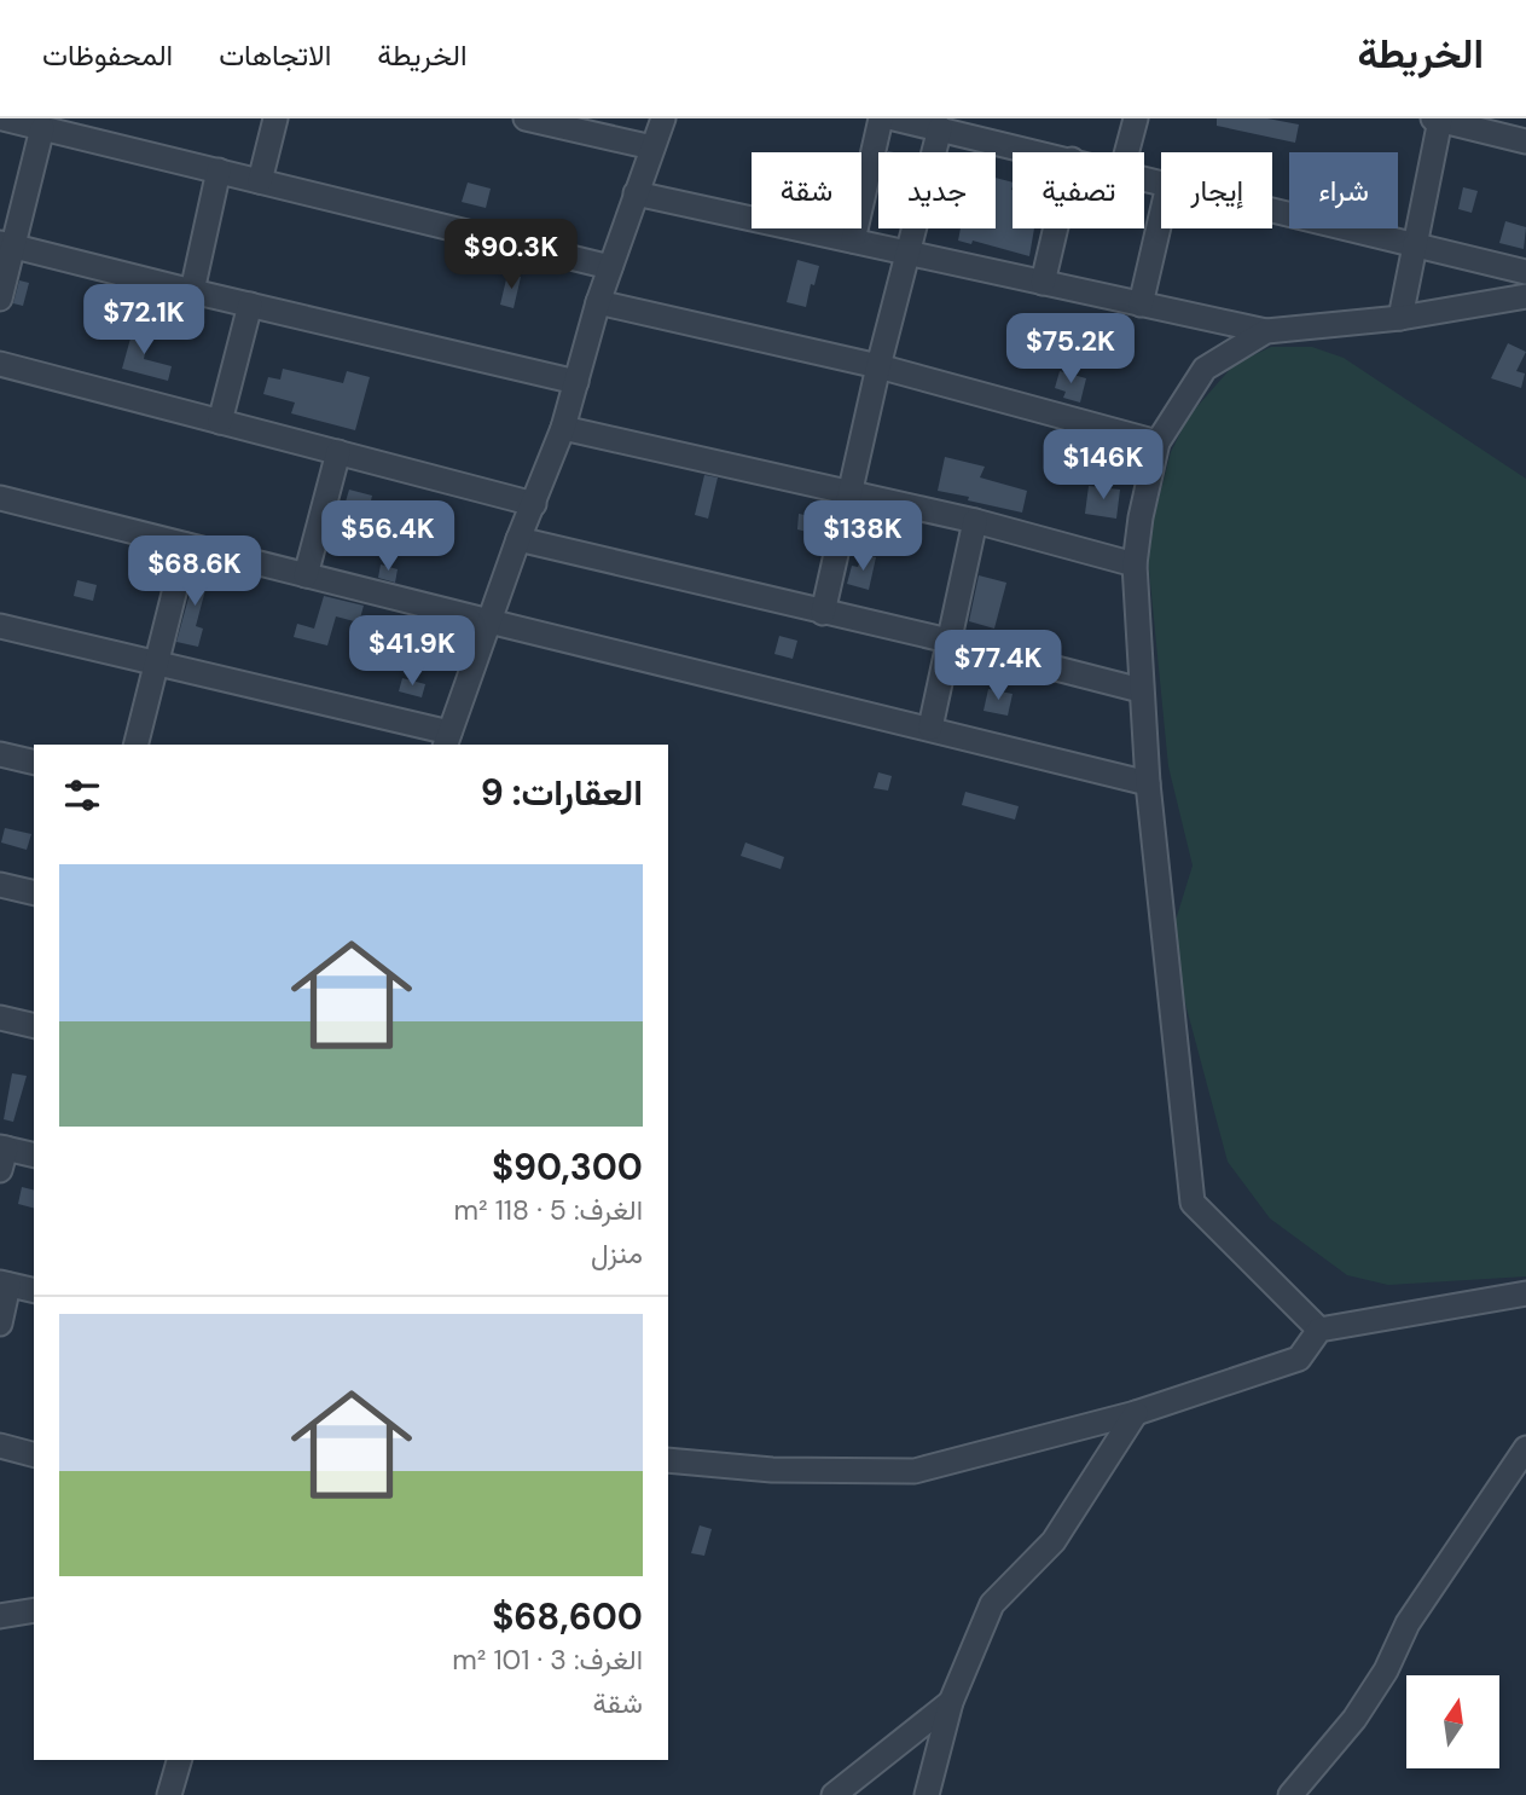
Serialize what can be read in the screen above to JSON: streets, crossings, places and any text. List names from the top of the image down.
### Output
{
  "north": "top",
  "page": {
    "header": "الخريطة",
    "nav": ["الخريطة", "الاتجاهات", "المحفوظات"],
    "chip": [
      "شراء",
      "إيجار",
      "تصفية",
      "جديد",
      "شقة"
    ],
    "price": [
      "$90.3K",
      "$72.1K",
      "$75.2K",
      "$146K",
      "$56.4K",
      "$138K",
      "$68.6K",
      "$41.9K",
      "$77.4K"
    ],
    "heading": "العقارات: 9",
    "list": [
      {
        "name": "$90,300",
        "note": "الغرف: 5 · 118 m² · منزل"
      },
      {
        "name": "$68,600",
        "note": "الغرف: 3 · 101 m² · شقة"
      }
    ]
  }
}
